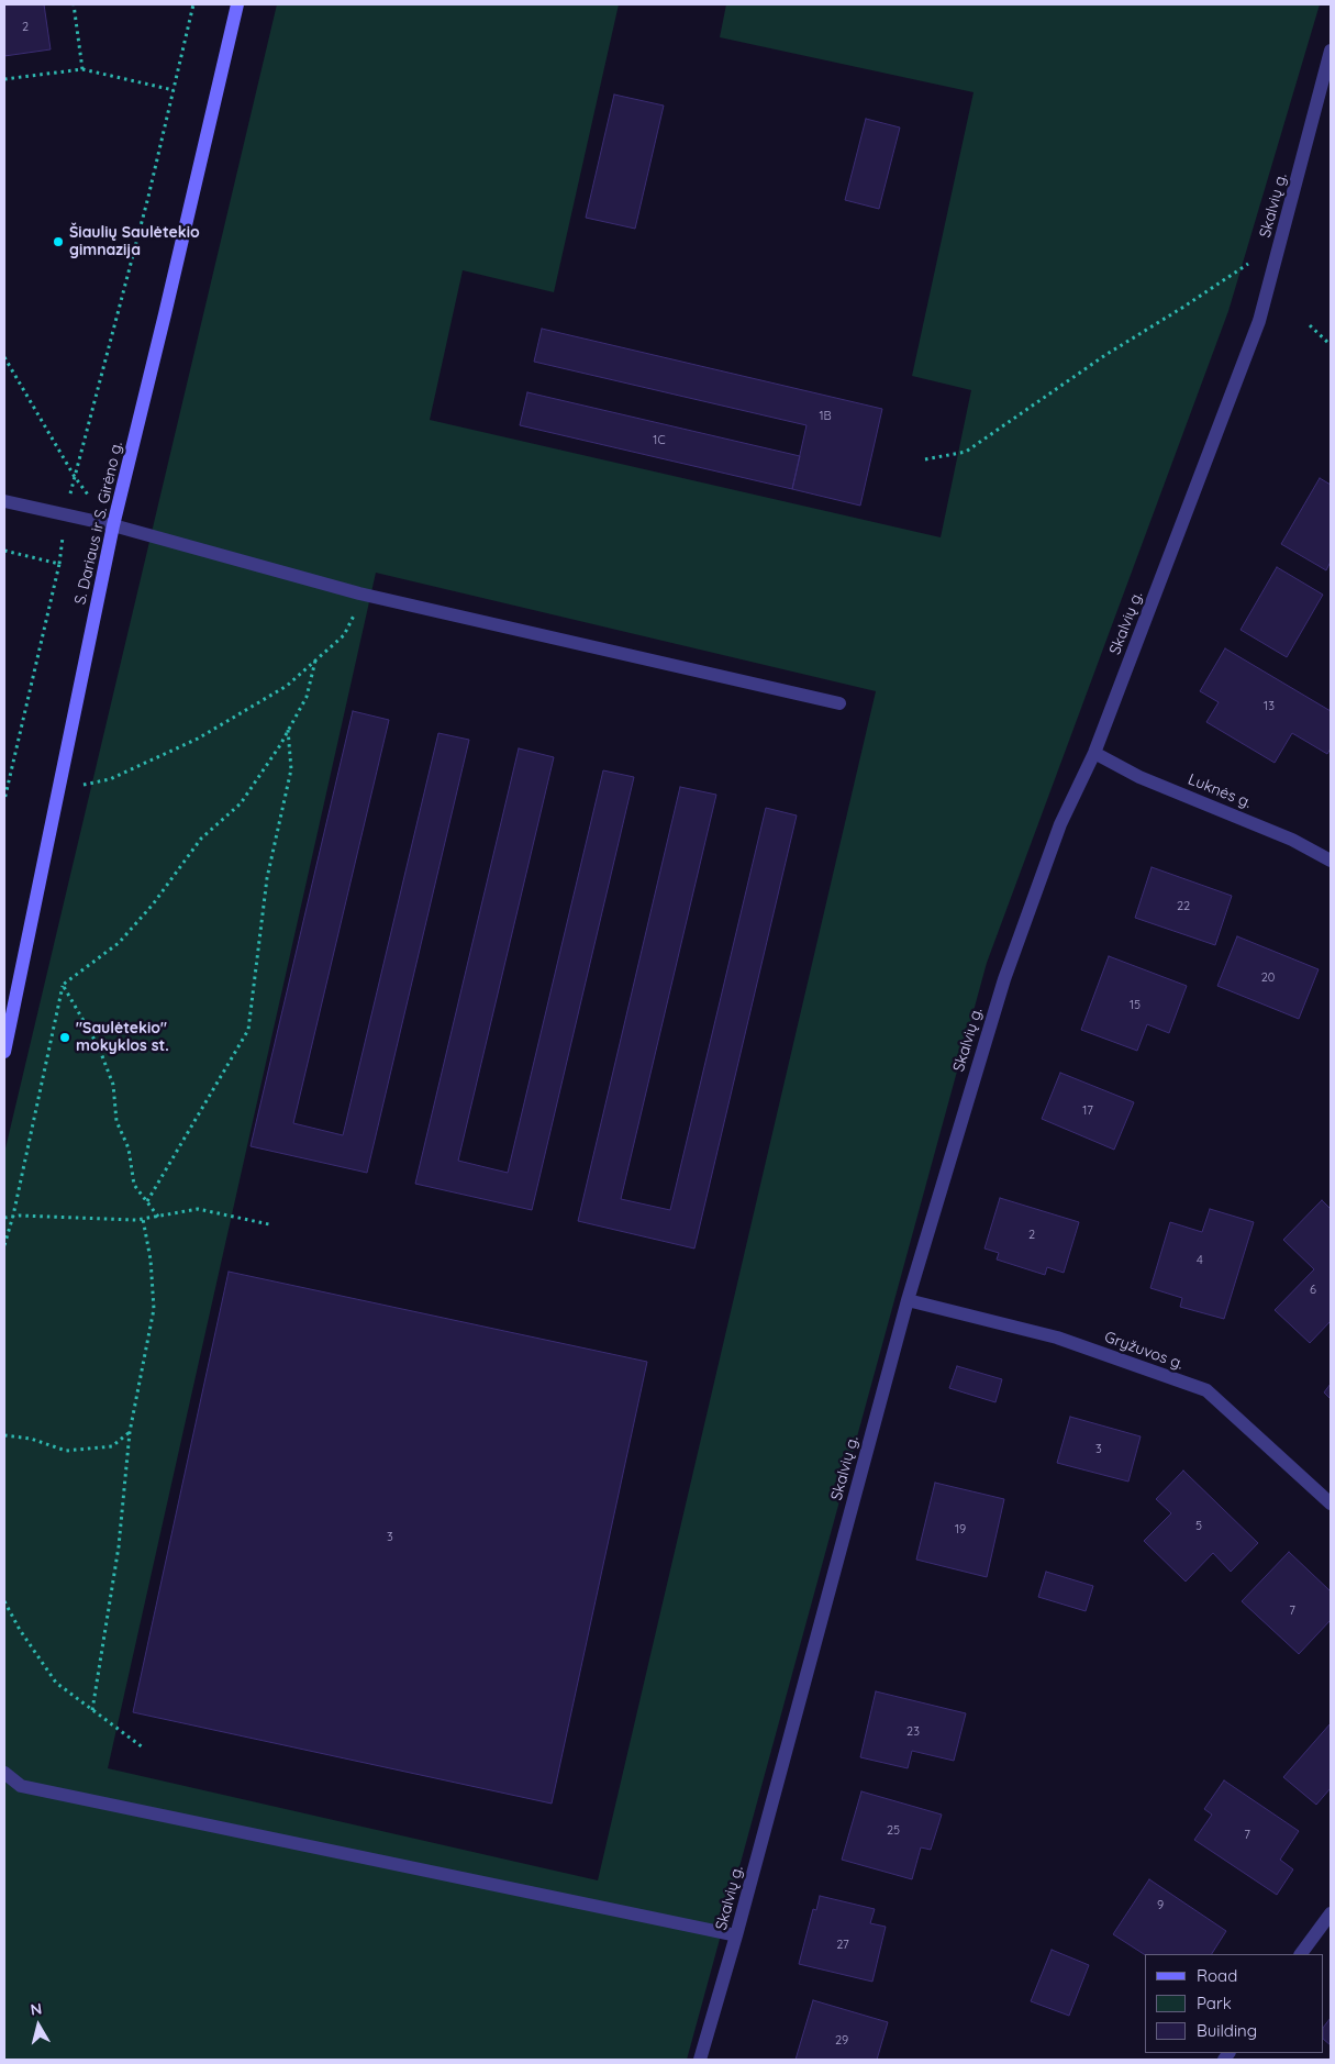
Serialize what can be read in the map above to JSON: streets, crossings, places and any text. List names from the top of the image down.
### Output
{
  "streets": {
    "street": [
      "Skalvių g.",
      "S. Dariaus ir S. Girėno g.",
      "Luknės g.",
      "Gryžuvos g."
    ]
  },
  "crossings": [
    ["Skalvių g.", "Luknės g."],
    ["Skalvių g.", "Gryžuvos g."]
  ],
  "places": ["Šiaulių Saulėtekio gimnazija", "\"Saulėtekio\" mokyklos st."],
  "house_numbers": [
    "2",
    "1B",
    "1C",
    "13",
    "22",
    "20",
    "15",
    "17",
    "2",
    "4",
    "6",
    "3",
    "5",
    "19",
    "3",
    "7",
    "23",
    "25",
    "7",
    "9",
    "27",
    "29"
  ],
  "legend": ["Road", "Park", "Building"],
  "north": "top"
}
